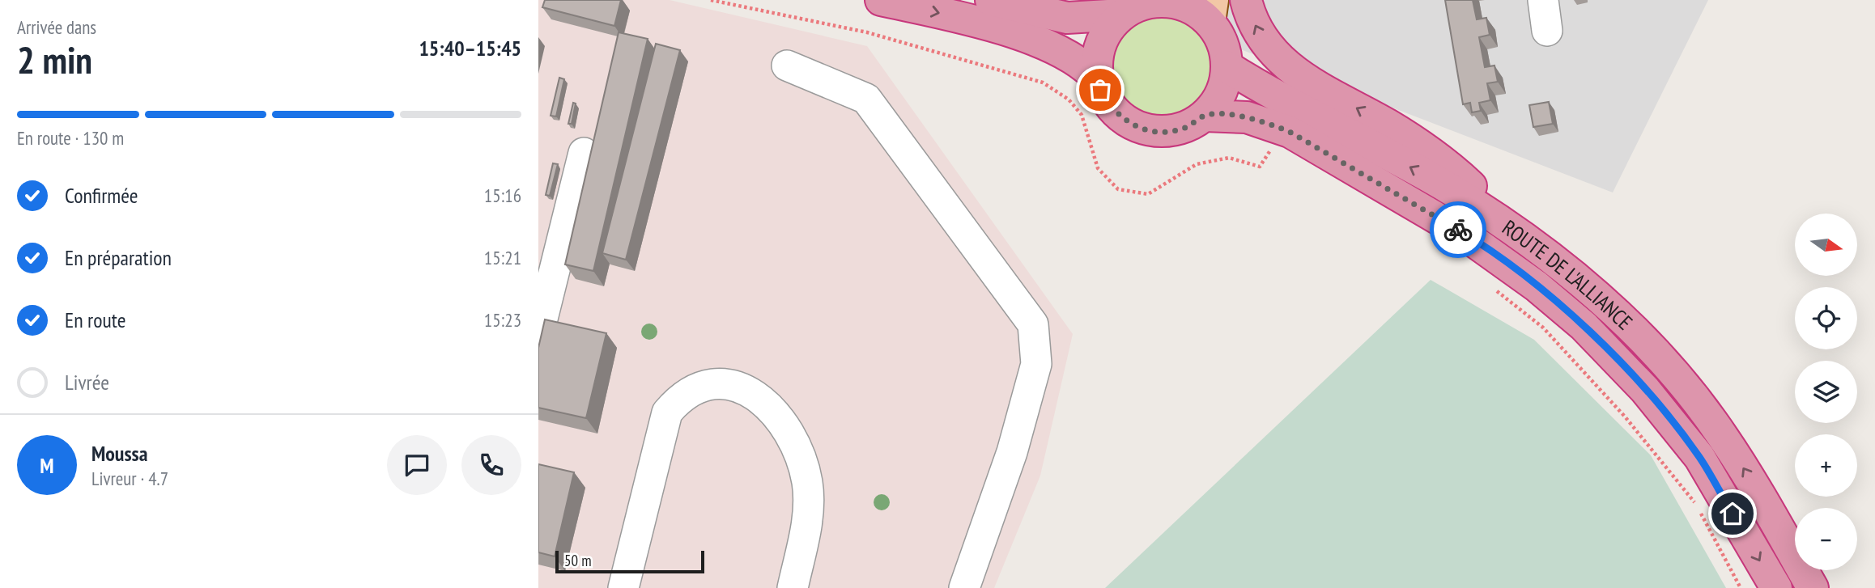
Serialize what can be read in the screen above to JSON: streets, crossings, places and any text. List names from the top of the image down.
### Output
{
  "streets": {
    "highway": ["ROUTE DE L'ALLIANCE"]
  },
  "scale_bar": "50 m",
  "north": "right",
  "page": {
    "heading": ["2 min", "Arrivée dans", "15:40–15:45"],
    "panel": ["Moussa", "Livreur · 4.7"],
    "bar": "En route · 130 m",
    "list": [
      ["Confirmée", "15:16"],
      ["En préparation", "15:21"],
      ["En route", "15:23"],
      "Livrée"
    ],
    "map_buttons": ["+", "−"],
    "round": "M",
    "scale": "50 m"
  }
}
